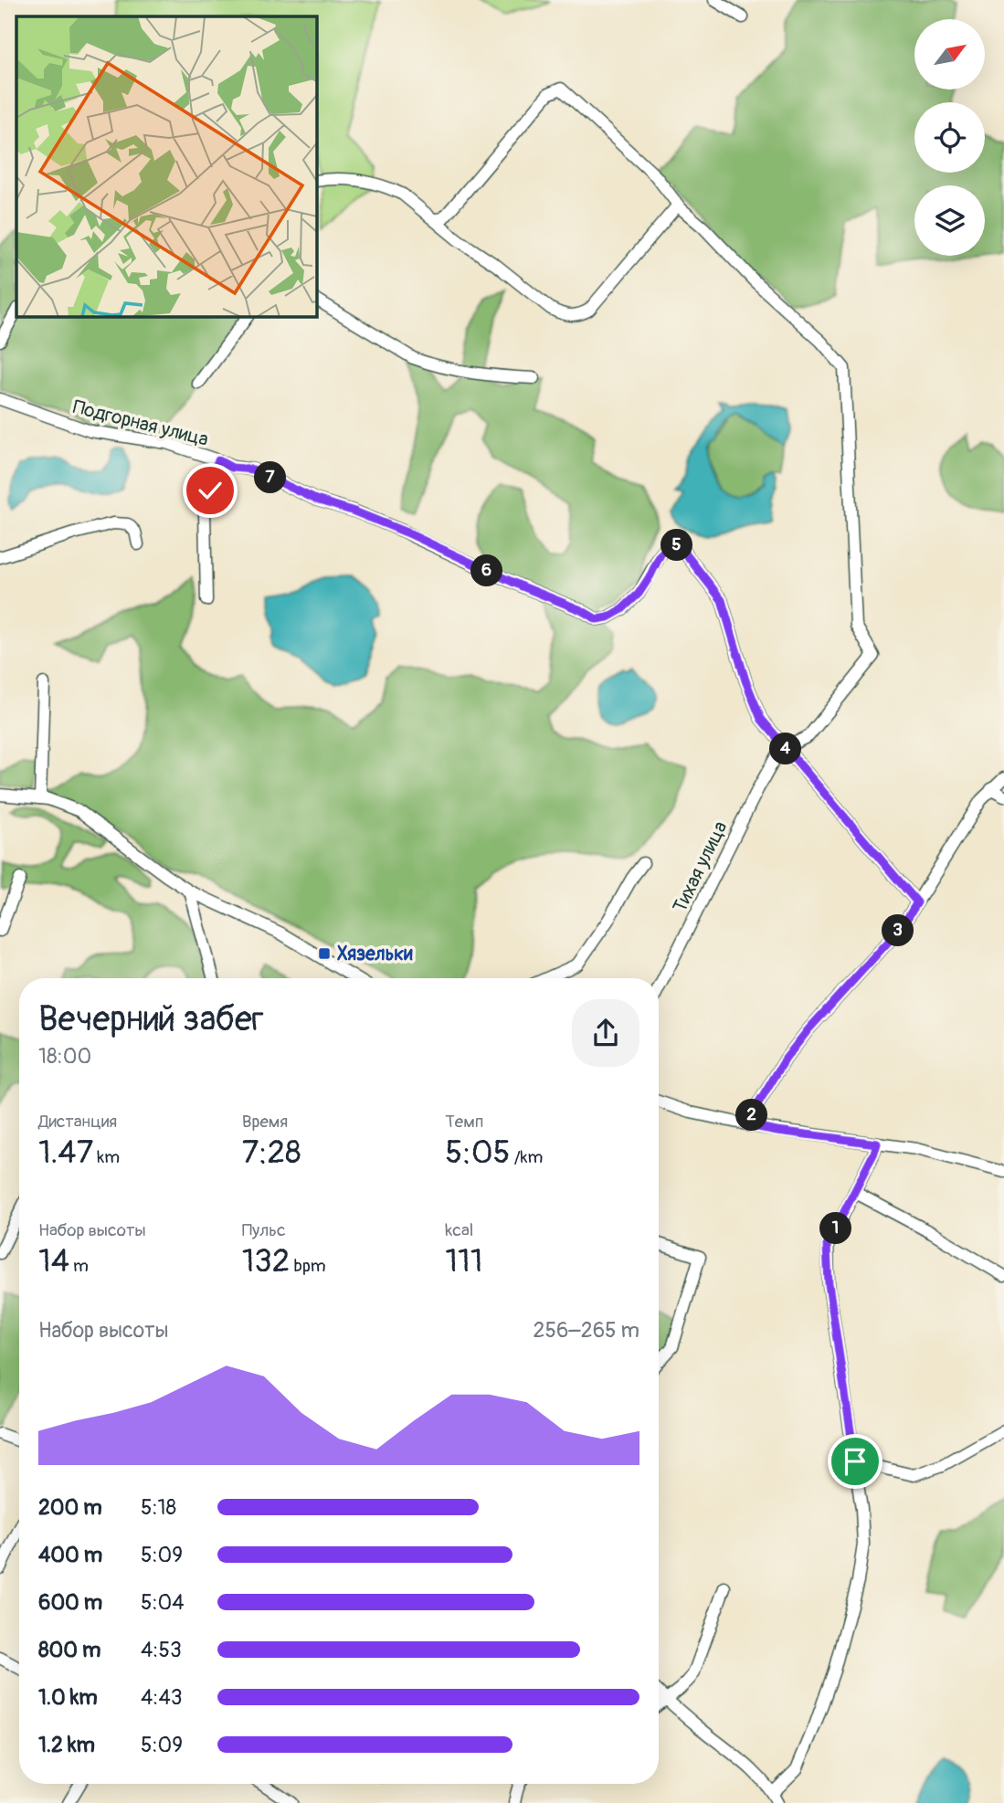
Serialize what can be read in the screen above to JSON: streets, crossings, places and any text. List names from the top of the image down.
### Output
{
  "streets": {
    "street": ["Подгорная улица", "Тихая улица"]
  },
  "crossings": [
    ["Подгорная улица", "Тихая улица"]
  ],
  "places": {
    "transit": ["Хязельки"]
  },
  "north": "top right",
  "page": {
    "pins": [
      "7",
      "5",
      "6",
      "4",
      "3",
      "2",
      "1"
    ],
    "heading": ["Вечерний забег", "18:00"],
    "stats": [
      ["Дистанция", "1.47 km"],
      ["Время", "7:28"],
      ["Темп", "5:05 /km"],
      ["Набор высоты", "14 m"],
      ["Пульс", "132 bpm"],
      ["kcal", "111"]
    ],
    "chart": ["Набор высоты", "256–265 m"],
    "list": [
      {
        "name": "200 m",
        "note": "5:18"
      },
      {
        "name": "400 m",
        "note": "5:09"
      },
      {
        "name": "600 m",
        "note": "5:04"
      },
      {
        "name": "800 m",
        "note": "4:53"
      },
      {
        "name": "1.0 km",
        "note": "4:43"
      },
      {
        "name": "1.2 km",
        "note": "5:09"
      }
    ]
  }
}
